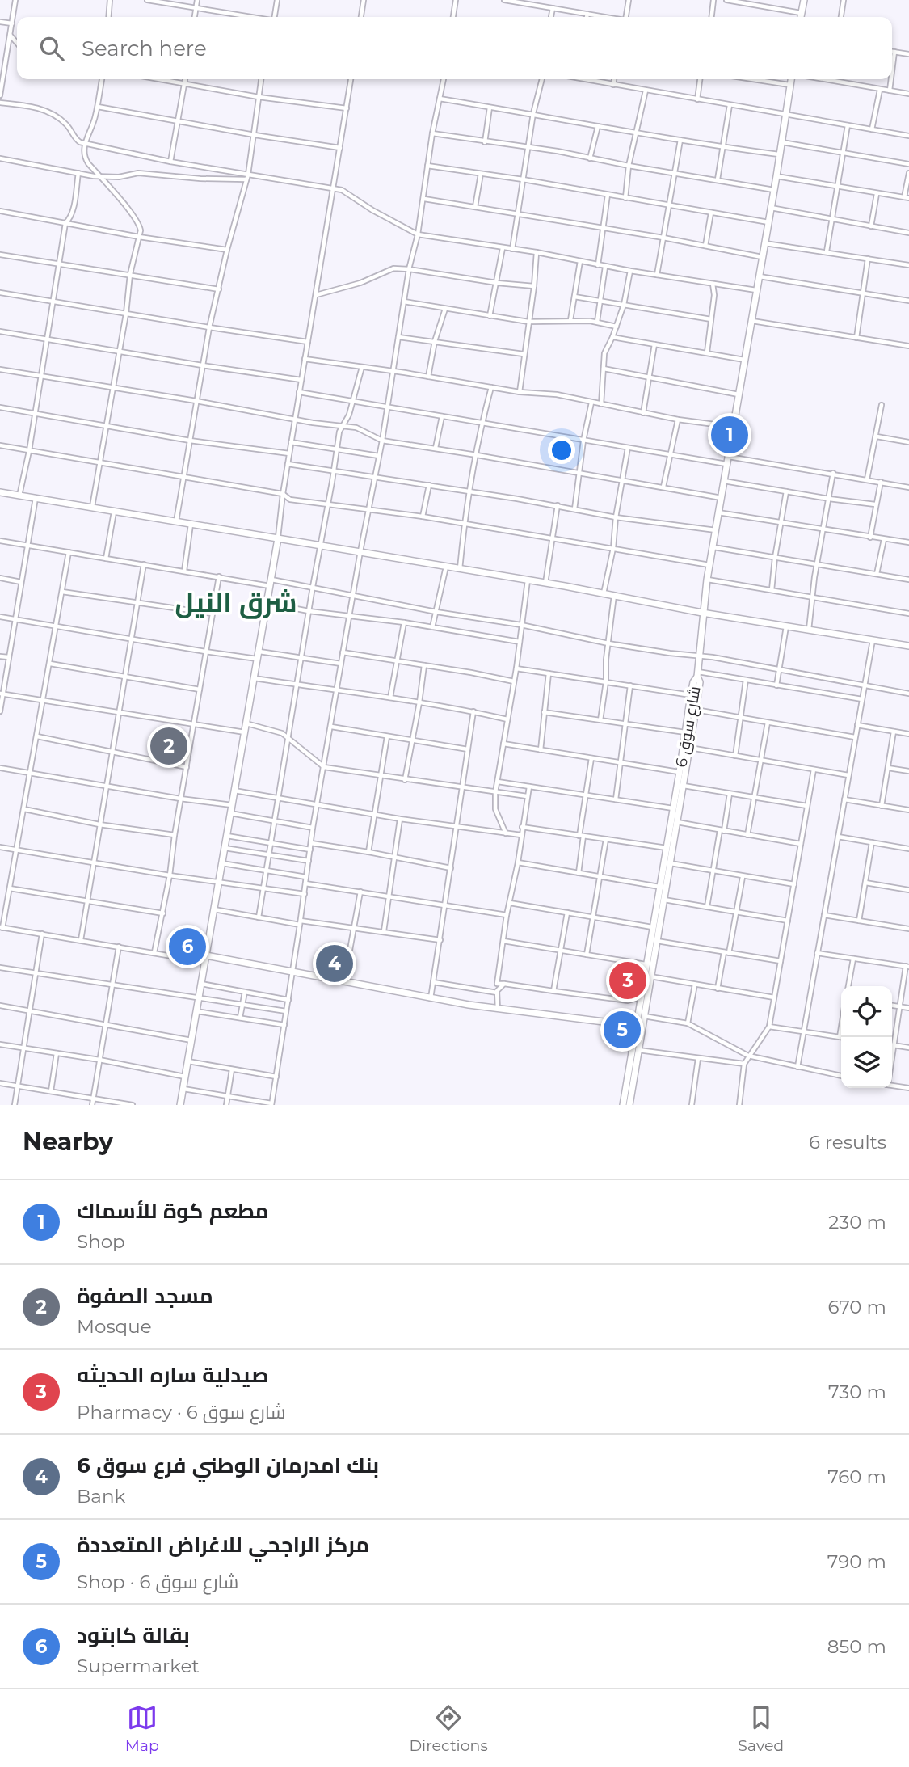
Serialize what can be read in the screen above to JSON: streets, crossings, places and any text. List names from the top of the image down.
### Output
{
  "streets": {
    "street": ["شارع سوق 6"]
  },
  "districts": ["شرق النيل"],
  "page": {
    "search": "Search here",
    "pins": [
      "1",
      "2",
      "6",
      "4",
      "3",
      "5"
    ],
    "heading": ["Nearby", "6 results"],
    "list": [
      {
        "mark": "1",
        "name": "مطعم كوة للأسماك",
        "note": "Shop",
        "value": "230 m"
      },
      {
        "mark": "2",
        "name": "مسجد الصفوة",
        "note": "Mosque",
        "value": "670 m"
      },
      {
        "mark": "3",
        "name": "صيدلية ساره الحديثه",
        "note": "Pharmacy · شارع سوق 6",
        "value": "730 m"
      },
      {
        "mark": "4",
        "name": "بنك امدرمان الوطني فرع سوق 6",
        "note": "Bank",
        "value": "760 m"
      },
      {
        "mark": "5",
        "name": "مركز الراجحي للاغراض المتعددة",
        "note": "Shop · شارع سوق 6",
        "value": "790 m"
      },
      {
        "mark": "6",
        "name": "بقالة كابتود",
        "note": "Supermarket",
        "value": "850 m"
      }
    ],
    "nav": ["Map", "Directions", "Saved"]
  }
}
